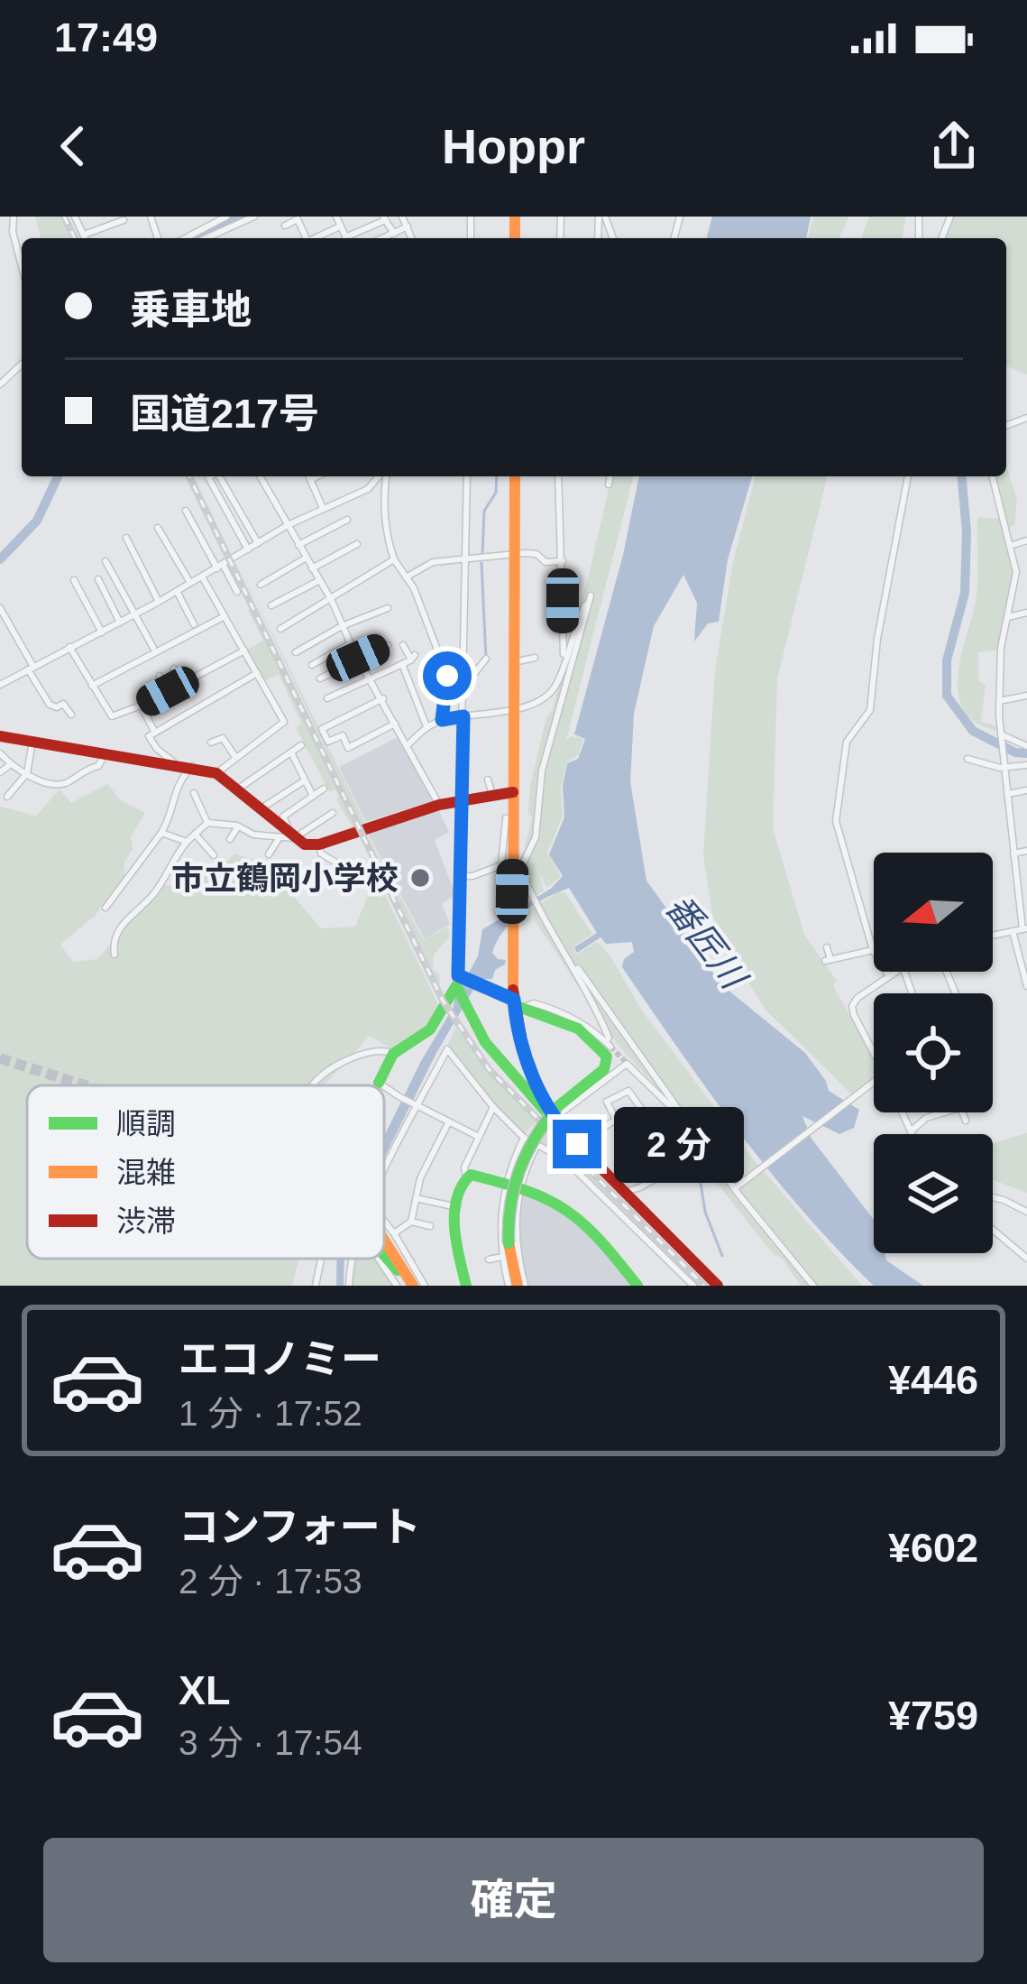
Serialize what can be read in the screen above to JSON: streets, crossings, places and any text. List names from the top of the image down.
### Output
{
  "water": ["番匠川"],
  "places": ["市立鶴岡小学校"],
  "legend": ["順調", "混雑", "渋滞"],
  "north": "left",
  "page": {
    "status": "17:49",
    "header": "Hoppr",
    "banner": ["乗車地", "国道217号"],
    "bubble": "2 分",
    "list": [
      {
        "name": "エコノミー",
        "note": "1 分 · 17:52",
        "value": "¥446"
      },
      {
        "name": "コンフォート",
        "note": "2 分 · 17:53",
        "value": "¥602"
      },
      {
        "name": "XL",
        "note": "3 分 · 17:54",
        "value": "¥759"
      }
    ],
    "buttons": "確定"
  }
}
